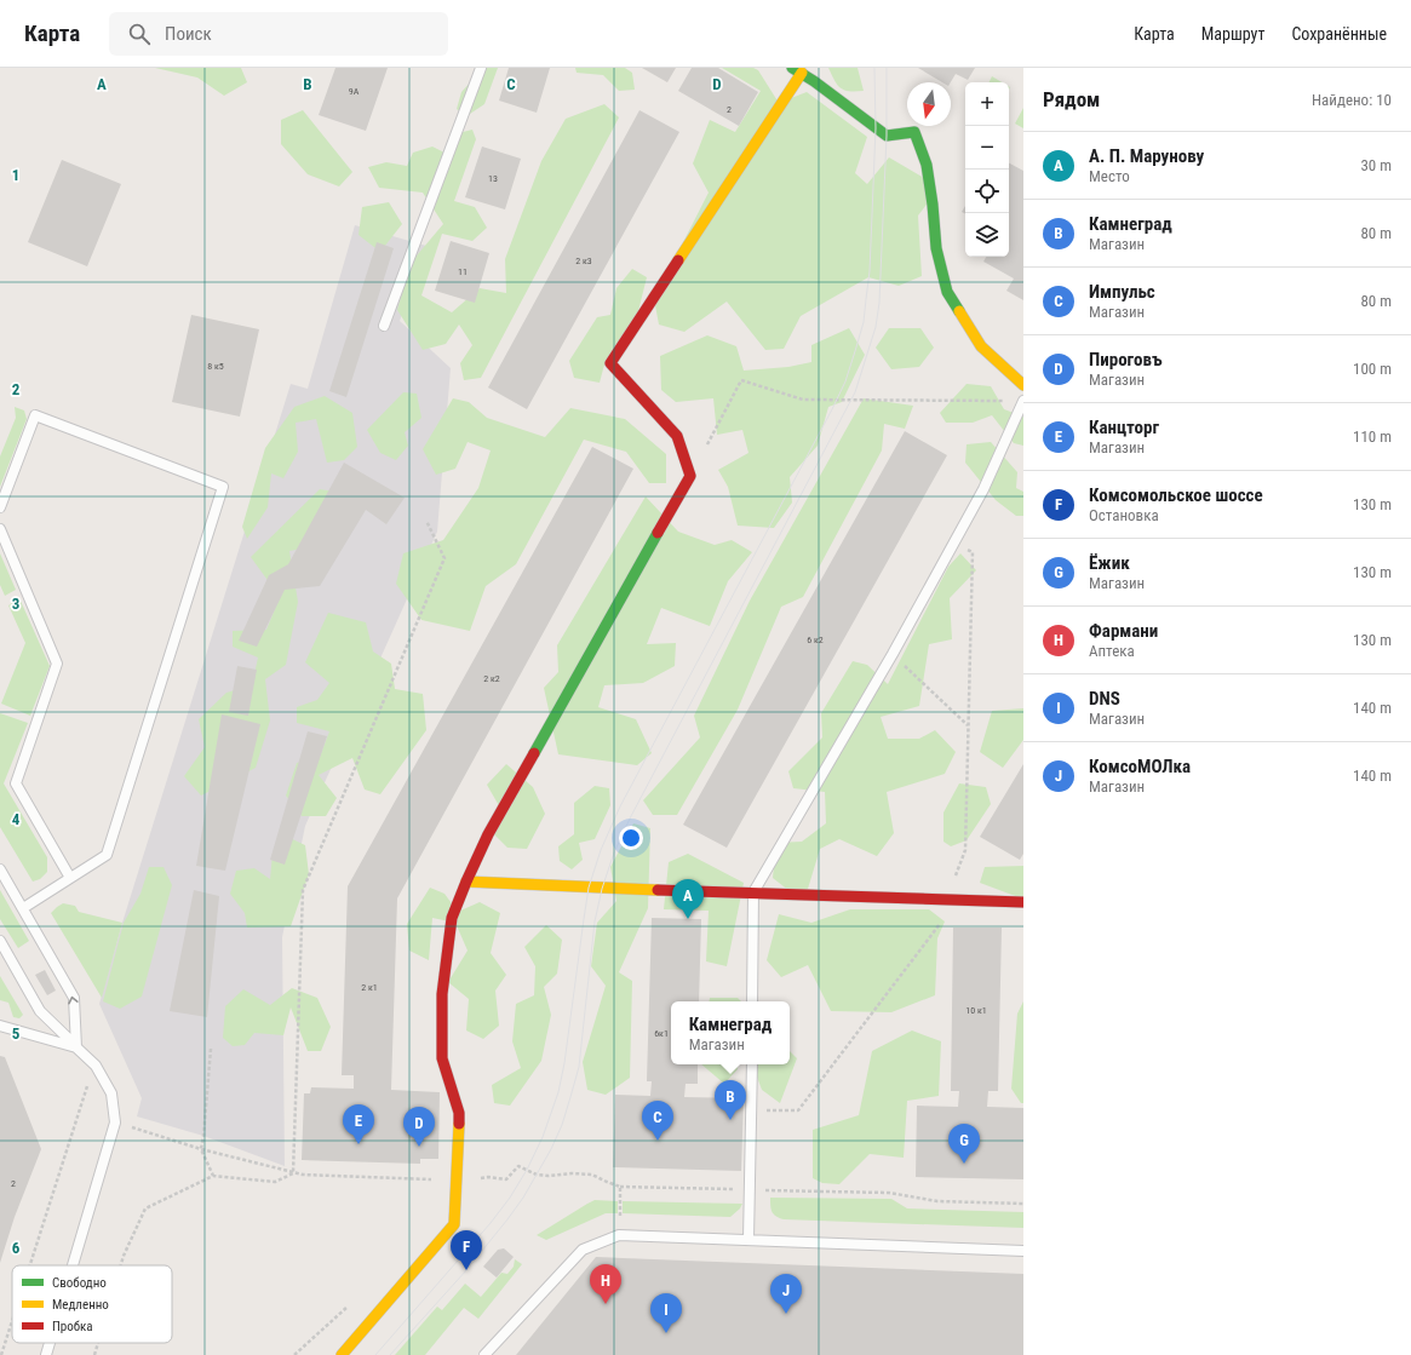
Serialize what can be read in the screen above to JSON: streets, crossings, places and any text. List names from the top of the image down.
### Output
{
  "house_numbers": [
    "9А",
    "2",
    "13",
    "2 к3",
    "11",
    "8 к5",
    "6 к2",
    "2 к2",
    "2 к1",
    "10 к1",
    "6к1",
    "2"
  ],
  "legend": ["Свободно", "Медленно", "Пробка"],
  "north": "bottom",
  "page": {
    "header": "Карта",
    "search": "Поиск",
    "nav": ["Карта", "Маршрут", "Сохранённые"],
    "heading": ["Рядом", "Найдено: 10"],
    "map_buttons": ["+", "−"],
    "list": [
      {
        "mark": "A",
        "name": "А. П. Марунову",
        "note": "Место",
        "value": "30 m"
      },
      {
        "mark": "B",
        "name": "Камнеград",
        "note": "Магазин",
        "value": "80 m"
      },
      {
        "mark": "C",
        "name": "Импульс",
        "note": "Магазин",
        "value": "80 m"
      },
      {
        "mark": "D",
        "name": "Пироговъ",
        "note": "Магазин",
        "value": "100 m"
      },
      {
        "mark": "E",
        "name": "Канцторг",
        "note": "Магазин",
        "value": "110 m"
      },
      {
        "mark": "F",
        "name": "Комсомольское шоссе",
        "note": "Остановка",
        "value": "130 m"
      },
      {
        "mark": "G",
        "name": "Ёжик",
        "note": "Магазин",
        "value": "130 m"
      },
      {
        "mark": "H",
        "name": "Фармани",
        "note": "Аптека",
        "value": "130 m"
      },
      {
        "mark": "I",
        "name": "DNS",
        "note": "Магазин",
        "value": "140 m"
      },
      {
        "mark": "J",
        "name": "КомсоМОЛка",
        "note": "Магазин",
        "value": "140 m"
      }
    ],
    "pins": [
      "A",
      "B",
      "C",
      "E",
      "D",
      "G",
      "F",
      "H",
      "J",
      "I"
    ],
    "popup": ["Камнеград", "Магазин"]
  },
  "grid": {
    "columns": [
      "A",
      "B",
      "C",
      "D"
    ],
    "rows": [
      "1",
      "2",
      "3",
      "4",
      "5",
      "6"
    ]
  }
}
